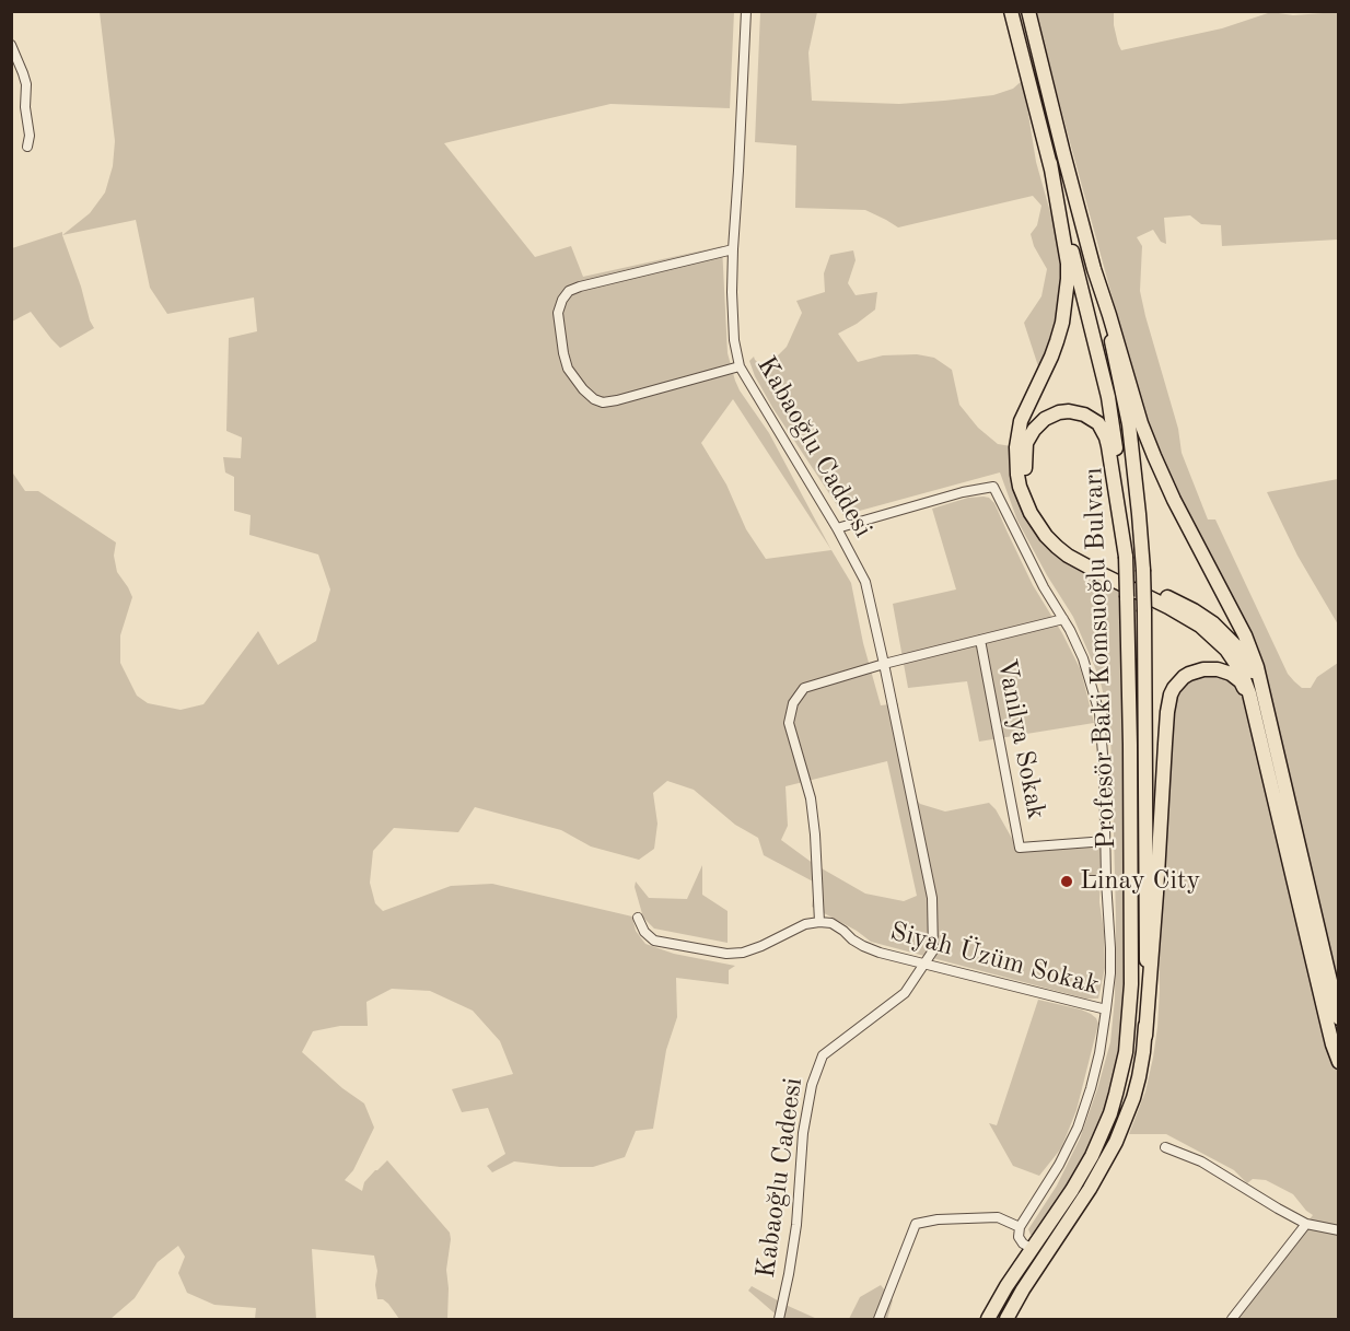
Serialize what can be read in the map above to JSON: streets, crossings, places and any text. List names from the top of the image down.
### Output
{
  "streets": {
    "main road": ["Profesör Baki Komsuoğlu Bulvarı"],
    "street": [
      "Kabaoğlu Caddesi",
      "Vanilya Sokak",
      "Siyah Üzüm Sokak",
      "Kabaoğlu Cadeesi"
    ]
  },
  "crossings": [
    ["Kabaoğlu Caddesi", "Kabaoğlu Cadeesi"],
    ["Siyah Üzüm Sokak", "Kabaoğlu Cadeesi"]
  ],
  "places": ["Linay City"]
}
